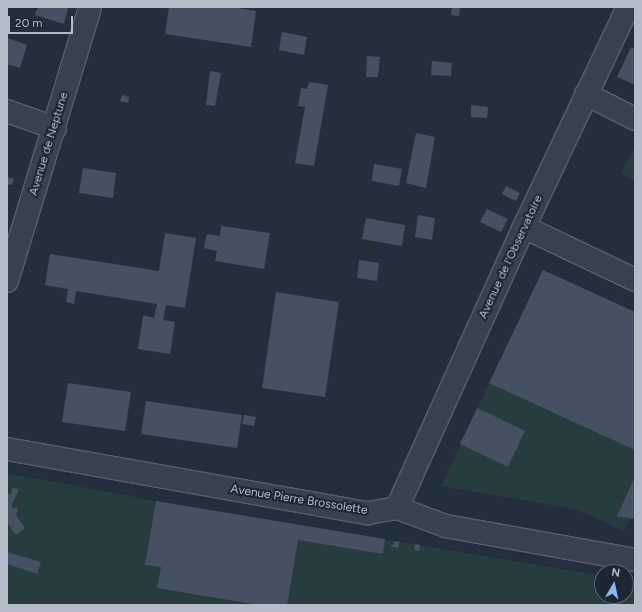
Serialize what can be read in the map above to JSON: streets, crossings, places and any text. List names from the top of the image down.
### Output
{
  "streets": {
    "street": ["Avenue de Neptune", "Avenue de l'Observatoire", "Avenue Pierre Brossolette"]
  },
  "crossings": [
    ["Avenue de l'Observatoire", "Avenue Pierre Brossolette"]
  ],
  "scale_bar": "20 m",
  "north": "top"
}
